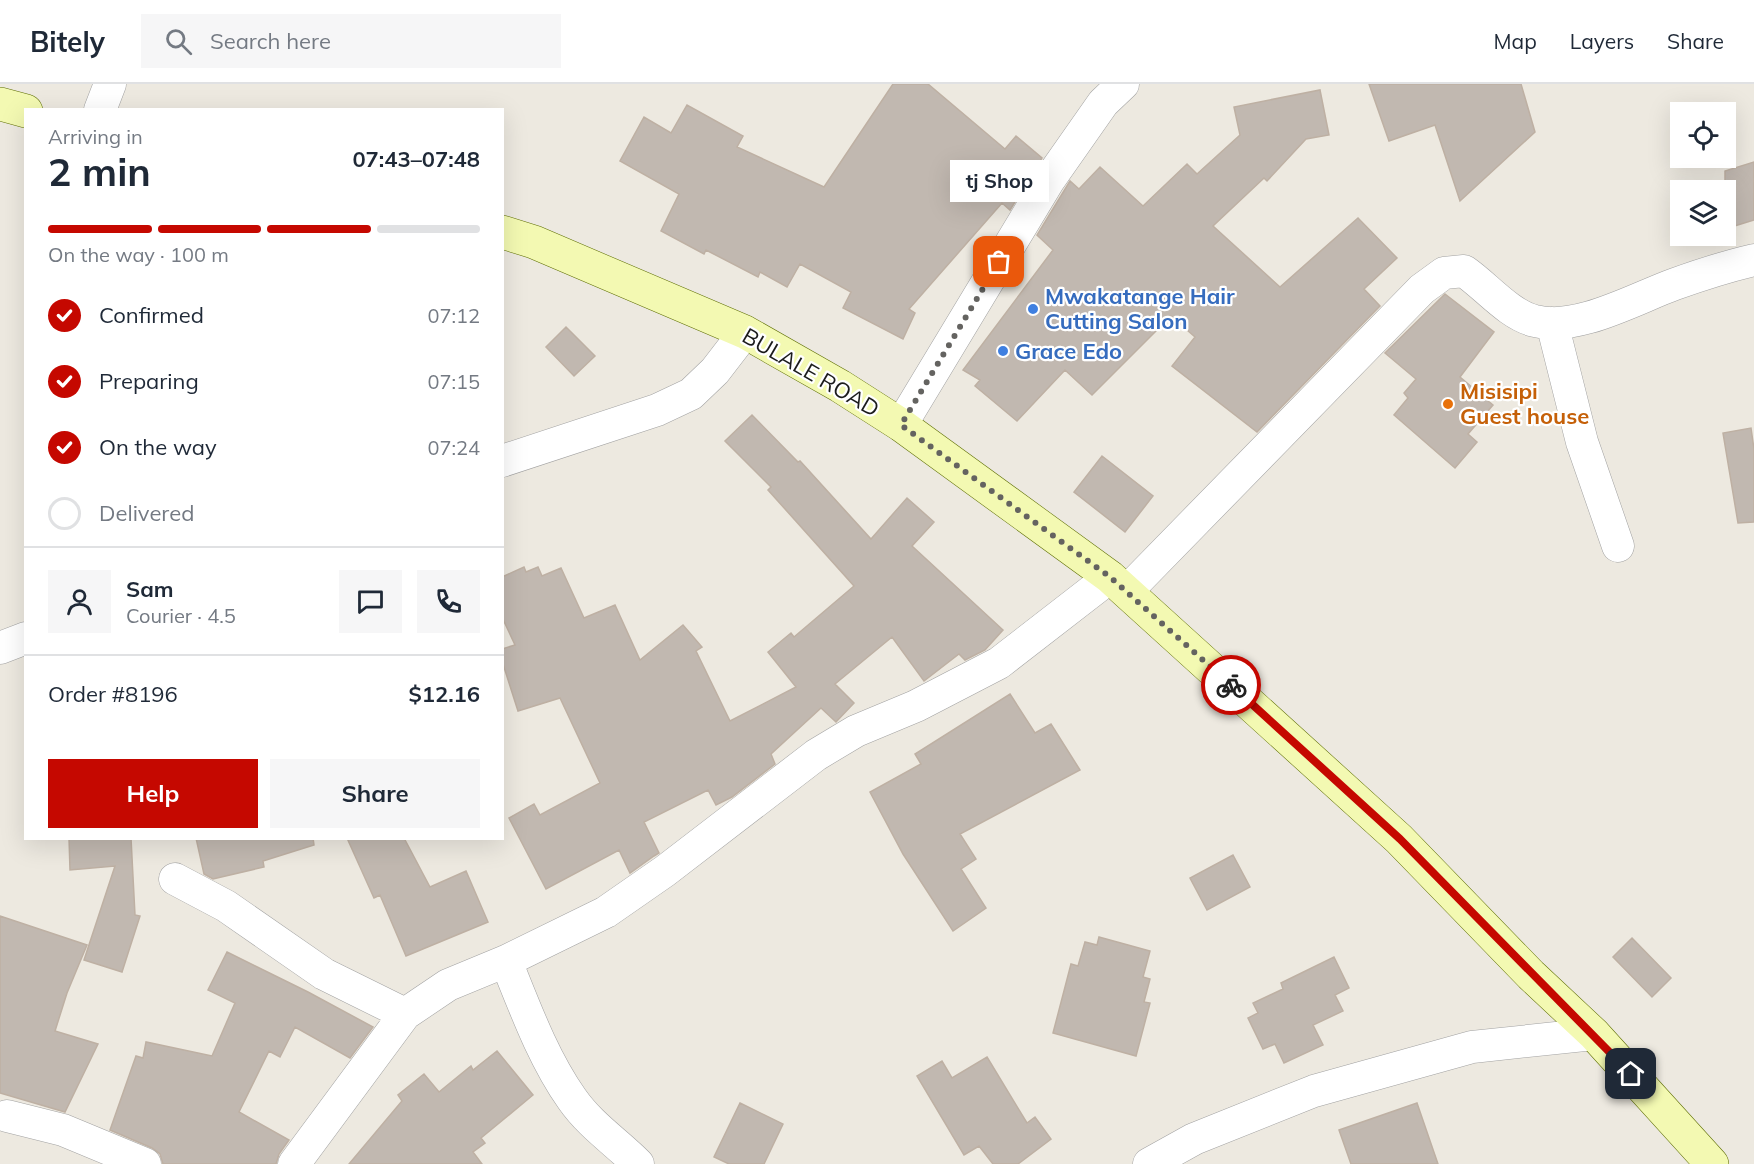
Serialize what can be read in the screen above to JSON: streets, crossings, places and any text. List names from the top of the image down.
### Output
{
  "streets": {
    "street": ["BULALE ROAD"]
  },
  "places": [
    "tj Shop",
    "Mwakatange Hair Cutting Salon",
    "Grace Edo",
    "Misisipi Guest house"
  ],
  "page": {
    "header": "Bitely",
    "search": "Search here",
    "nav": ["Map", "Layers", "Share"],
    "heading": ["2 min", "Arriving in", "07:43–07:48"],
    "panel": [
      "Sam",
      "Courier · 4.5",
      "Order #8196",
      "$12.16"
    ],
    "bubble": "tj Shop",
    "bar": "On the way · 100 m",
    "list": [
      ["Confirmed", "07:12"],
      ["Preparing", "07:15"],
      ["On the way", "07:24"],
      "Delivered"
    ],
    "buttons": ["Help", "Share"]
  }
}
